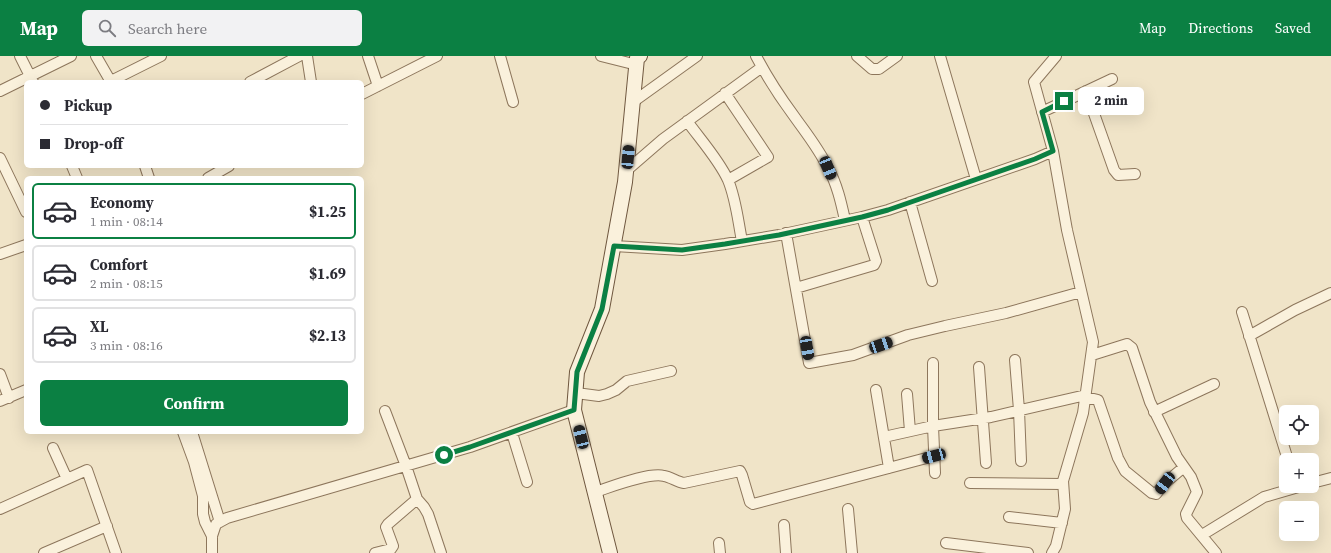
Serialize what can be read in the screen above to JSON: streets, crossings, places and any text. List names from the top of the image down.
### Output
{
  "page": {
    "header": "Map",
    "search": "Search here",
    "nav": ["Map", "Directions", "Saved"],
    "banner": ["Pickup", "Drop-off"],
    "bubble": "2 min",
    "list": [
      {
        "name": "Economy",
        "note": "1 min · 08:14",
        "value": "$1.25"
      },
      {
        "name": "Comfort",
        "note": "2 min · 08:15",
        "value": "$1.69"
      },
      {
        "name": "XL",
        "note": "3 min · 08:16",
        "value": "$2.13"
      }
    ],
    "buttons": "Confirm",
    "map_buttons": ["+", "−"]
  }
}
